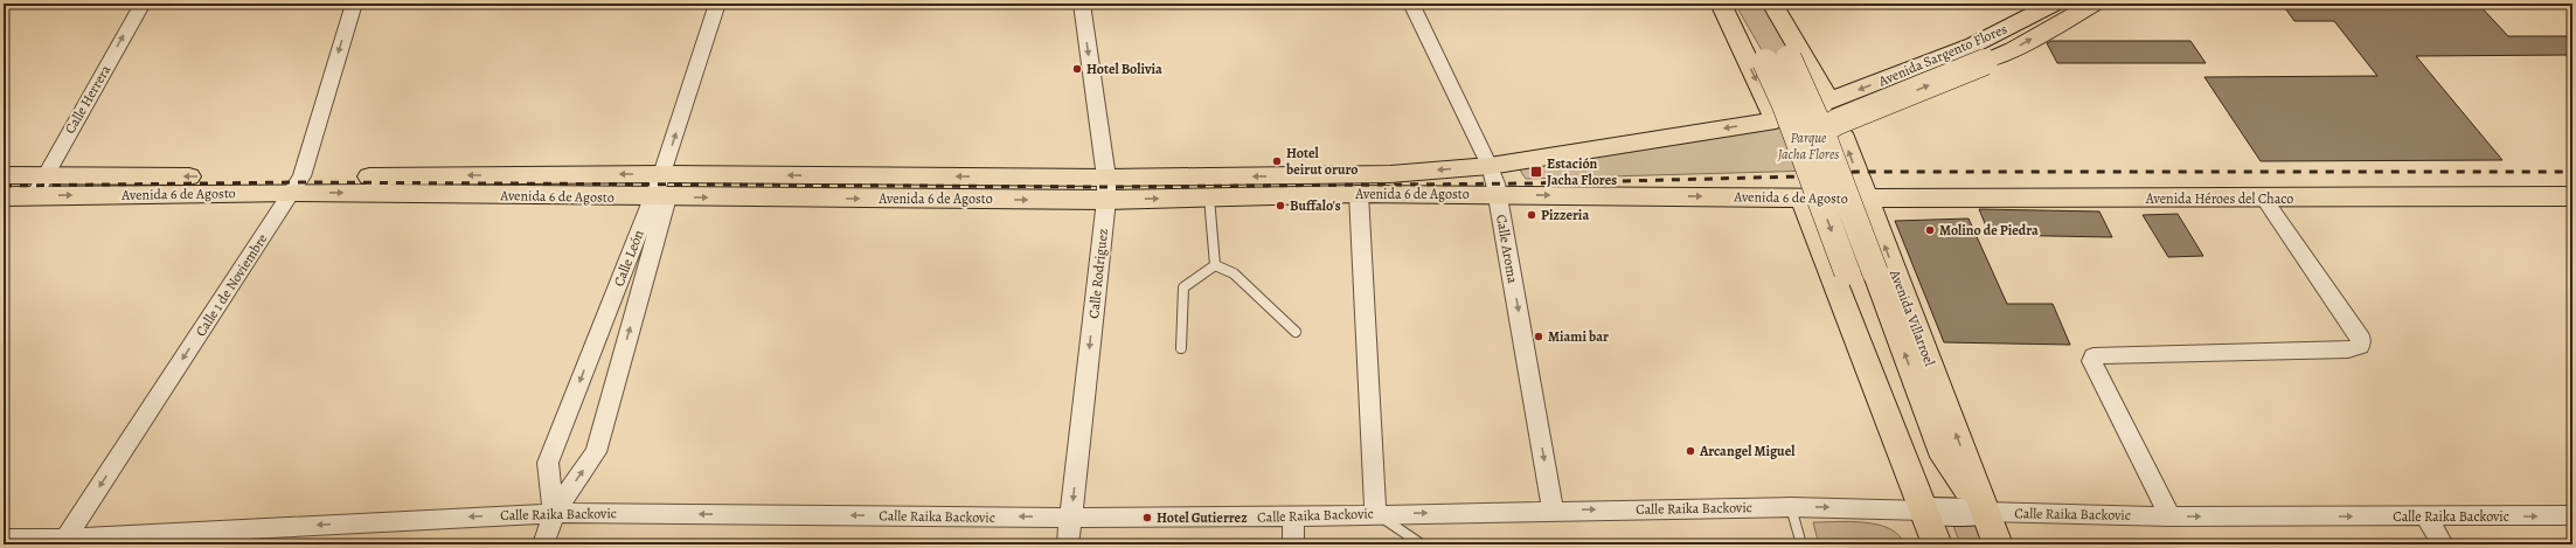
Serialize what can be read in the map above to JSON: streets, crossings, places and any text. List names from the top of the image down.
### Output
{
  "streets": {
    "main road": [
      "Avenida Sargento Flores",
      "Avenida 6 de Agosto",
      "Avenida Héroes del Chaco",
      "Avenida Villarroel",
      "Calle Raika Backovic"
    ],
    "street": [
      "Calle Herrera",
      "Calle Aroma",
      "Calle León",
      "Calle Rodriguez",
      "Calle 1 de Noviembre"
    ]
  },
  "crossings": [
    ["Avenida Sargento Flores", "Avenida 6 de Agosto"],
    ["Calle Herrera", "Avenida 6 de Agosto"],
    ["Avenida 6 de Agosto", "Avenida Héroes del Chaco"],
    ["Avenida 6 de Agosto", "Calle Aroma"],
    ["Avenida 6 de Agosto", "Calle León"],
    ["Avenida 6 de Agosto", "Calle Rodriguez"],
    ["Avenida 6 de Agosto", "Calle 1 de Noviembre"],
    ["Avenida 6 de Agosto", "Avenida Villarroel"],
    ["Avenida Héroes del Chaco", "Avenida Villarroel"],
    ["Calle Aroma", "Calle Raika Backovic"],
    ["Calle León", "Calle Raika Backovic"],
    ["Calle Rodriguez", "Calle Raika Backovic"],
    ["Calle 1 de Noviembre", "Calle Raika Backovic"],
    ["Avenida Villarroel", "Calle Raika Backovic"]
  ],
  "one_way": ["Calle Herrera", "Calle Rodriguez", "Calle 1 de Noviembre"],
  "parks": ["Parque Jacha Flores"],
  "places": {
    "other": [
      "Hotel Bolivia",
      "Hotel beirut oruro",
      "Buffalo's",
      "Pizzeria",
      "Molino de Piedra",
      "Miami bar",
      "Arcangel Miguel",
      "Hotel Gutierrez"
    ],
    "transit": ["Estación Jacha Flores"]
  }
}
